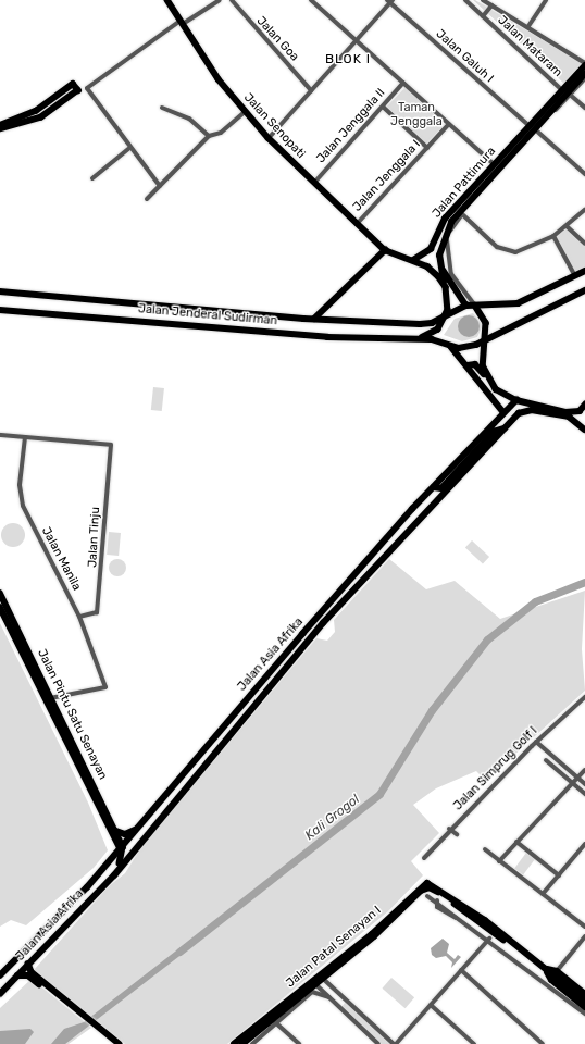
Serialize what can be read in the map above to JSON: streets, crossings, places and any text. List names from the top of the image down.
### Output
{
  "streets": {
    "main road": [
      "Jalan Senopati",
      "Jalan Pattimura",
      "Jalan Jenderal Sudirman",
      "Jalan Asia Afrika",
      "Jalan Pintu Satu Senayan",
      "Jalan Patal Senayan I"
    ],
    "street": [
      "Jalan Goa",
      "Jalan Mataram",
      "Jalan Galuh I",
      "Jalan Jenggala II",
      "Jalan Jenggala I",
      "Jalan Tinju",
      "Jalan Manila",
      "Jalan Simprug Golf I"
    ]
  },
  "crossings": [
    ["Jalan Mataram", "Jalan Pattimura"],
    ["Jalan Galuh I", "Jalan Pattimura"],
    ["Jalan Senopati", "Jalan Jenggala II"],
    ["Jalan Senopati", "Jalan Jenggala I"],
    ["Jalan Tinju", "Jalan Manila"],
    ["Jalan Manila", "Jalan Pintu Satu Senayan"],
    ["Jalan Asia Afrika", "Jalan Pintu Satu Senayan"]
  ],
  "districts": ["BLOK I"],
  "water": ["Kali Grogol"],
  "parks": ["Taman Jenggala"]
}
